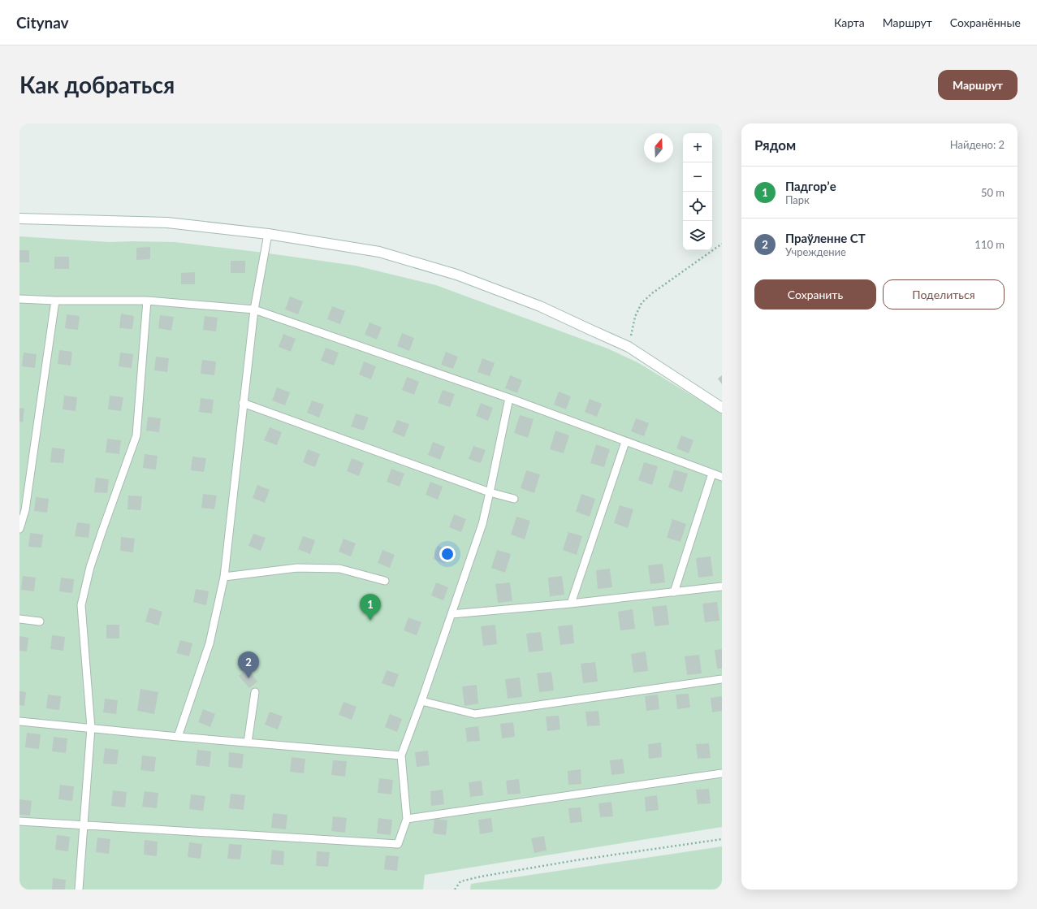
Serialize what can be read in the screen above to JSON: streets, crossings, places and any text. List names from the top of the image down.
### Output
{
  "north": "top",
  "page": {
    "header": "Citynav",
    "nav": ["Карта", "Маршрут", "Сохранённые"],
    "buttons": [
      "Маршрут",
      ["Сохранить", "Поделиться"]
    ],
    "title": "Как добраться",
    "heading": ["Рядом", "Найдено: 2"],
    "map_buttons": ["+", "−"],
    "list": [
      {
        "mark": "1",
        "name": "Падгорʼе",
        "note": "Парк",
        "value": "50 m"
      },
      {
        "mark": "2",
        "name": "Праўленне СТ",
        "note": "Учреждение",
        "value": "110 m"
      }
    ],
    "pins": ["1", "2"]
  }
}
